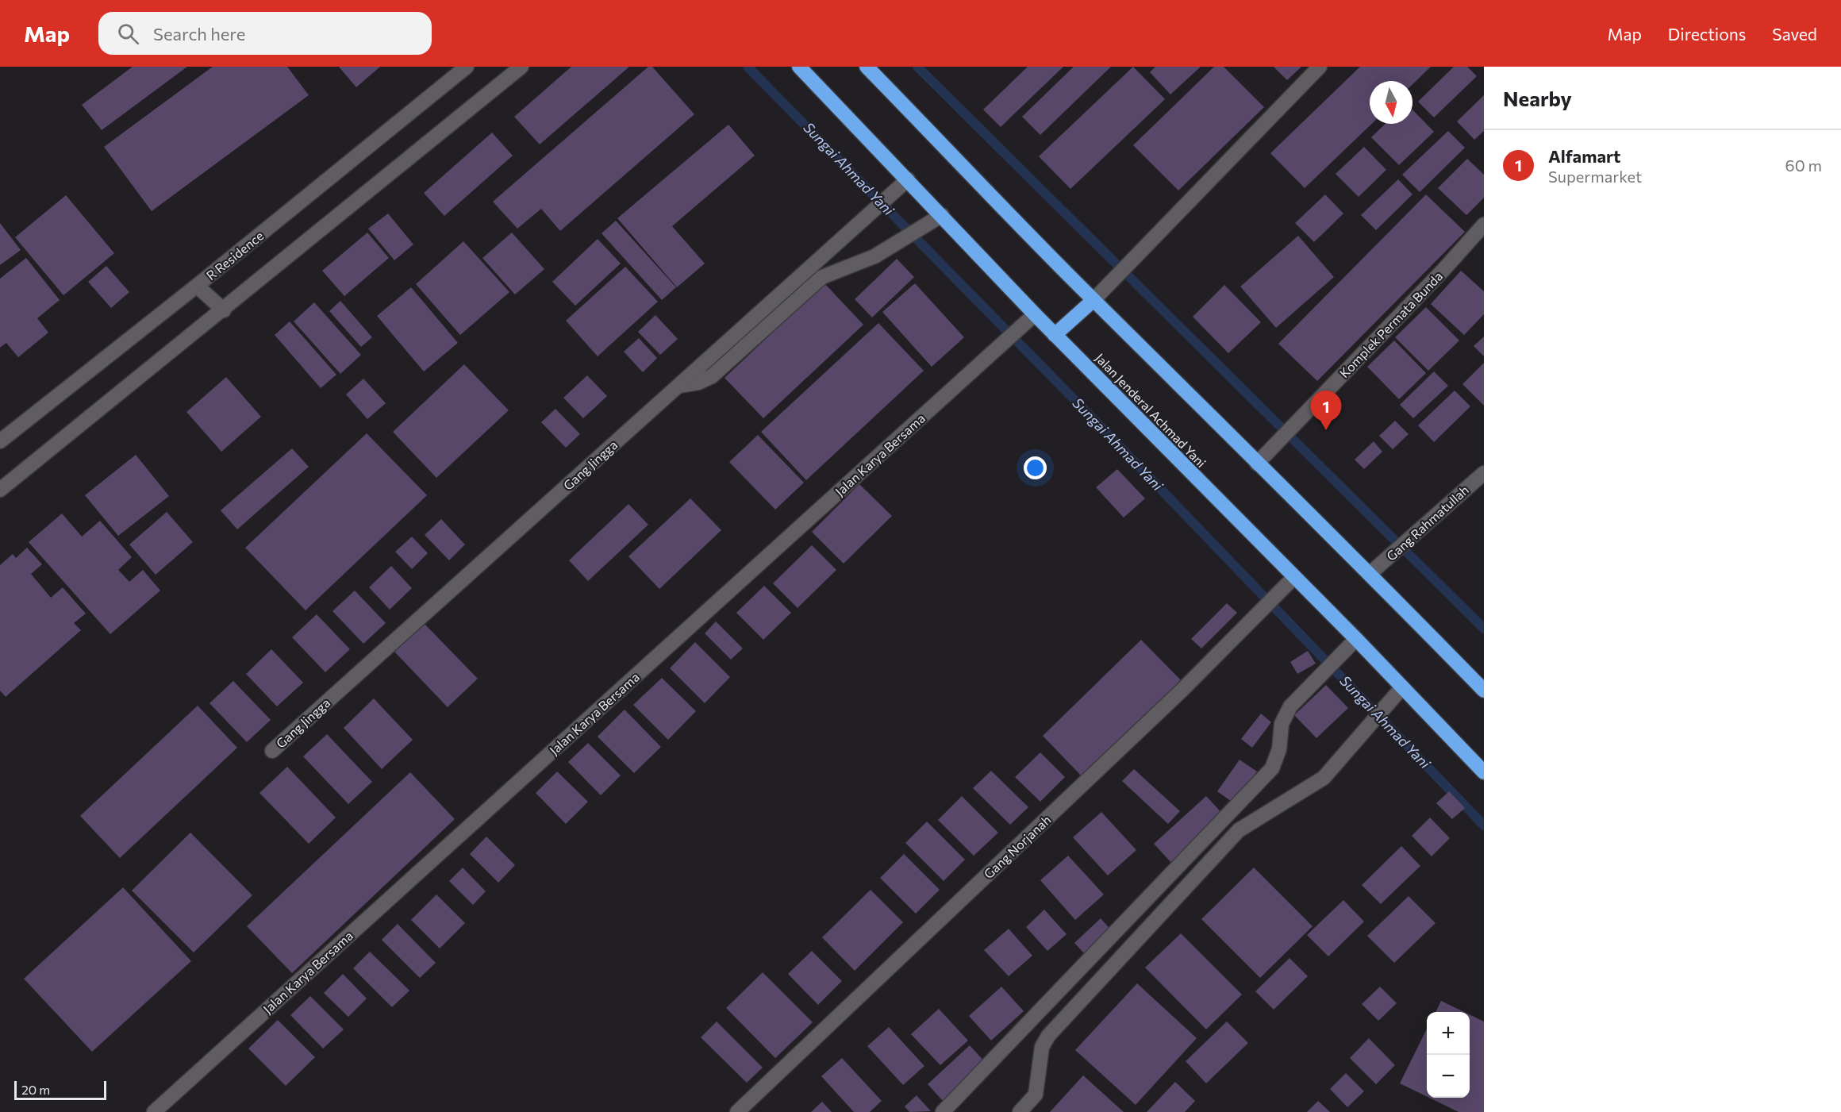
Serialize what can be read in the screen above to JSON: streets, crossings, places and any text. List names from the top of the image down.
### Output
{
  "streets": {
    "highway": ["Jalan Jenderal Achmad Yani"],
    "street": [
      "R Residence",
      "Komplek Permata Bunda",
      "Jalan Karya Bersama",
      "Gang Jingga",
      "Gang Rahmatullah",
      "Gang Norjanah"
    ]
  },
  "crossings": [
    ["Jalan Jenderal Achmad Yani", "Jalan Karya Bersama"],
    ["Jalan Jenderal Achmad Yani", "Gang Jingga"],
    ["Jalan Jenderal Achmad Yani", "Gang Norjanah"]
  ],
  "water": ["Sungai Ahmad Yani"],
  "scale_bar": "20 m",
  "north": "bottom",
  "page": {
    "header": "Map",
    "search": "Search here",
    "nav": ["Map", "Directions", "Saved"],
    "heading": "Nearby",
    "list": [
      {
        "mark": "1",
        "name": "Alfamart",
        "note": "Supermarket",
        "value": "60 m"
      }
    ],
    "pins": "1",
    "map_buttons": ["+", "−"],
    "scale": "20 m"
  }
}
